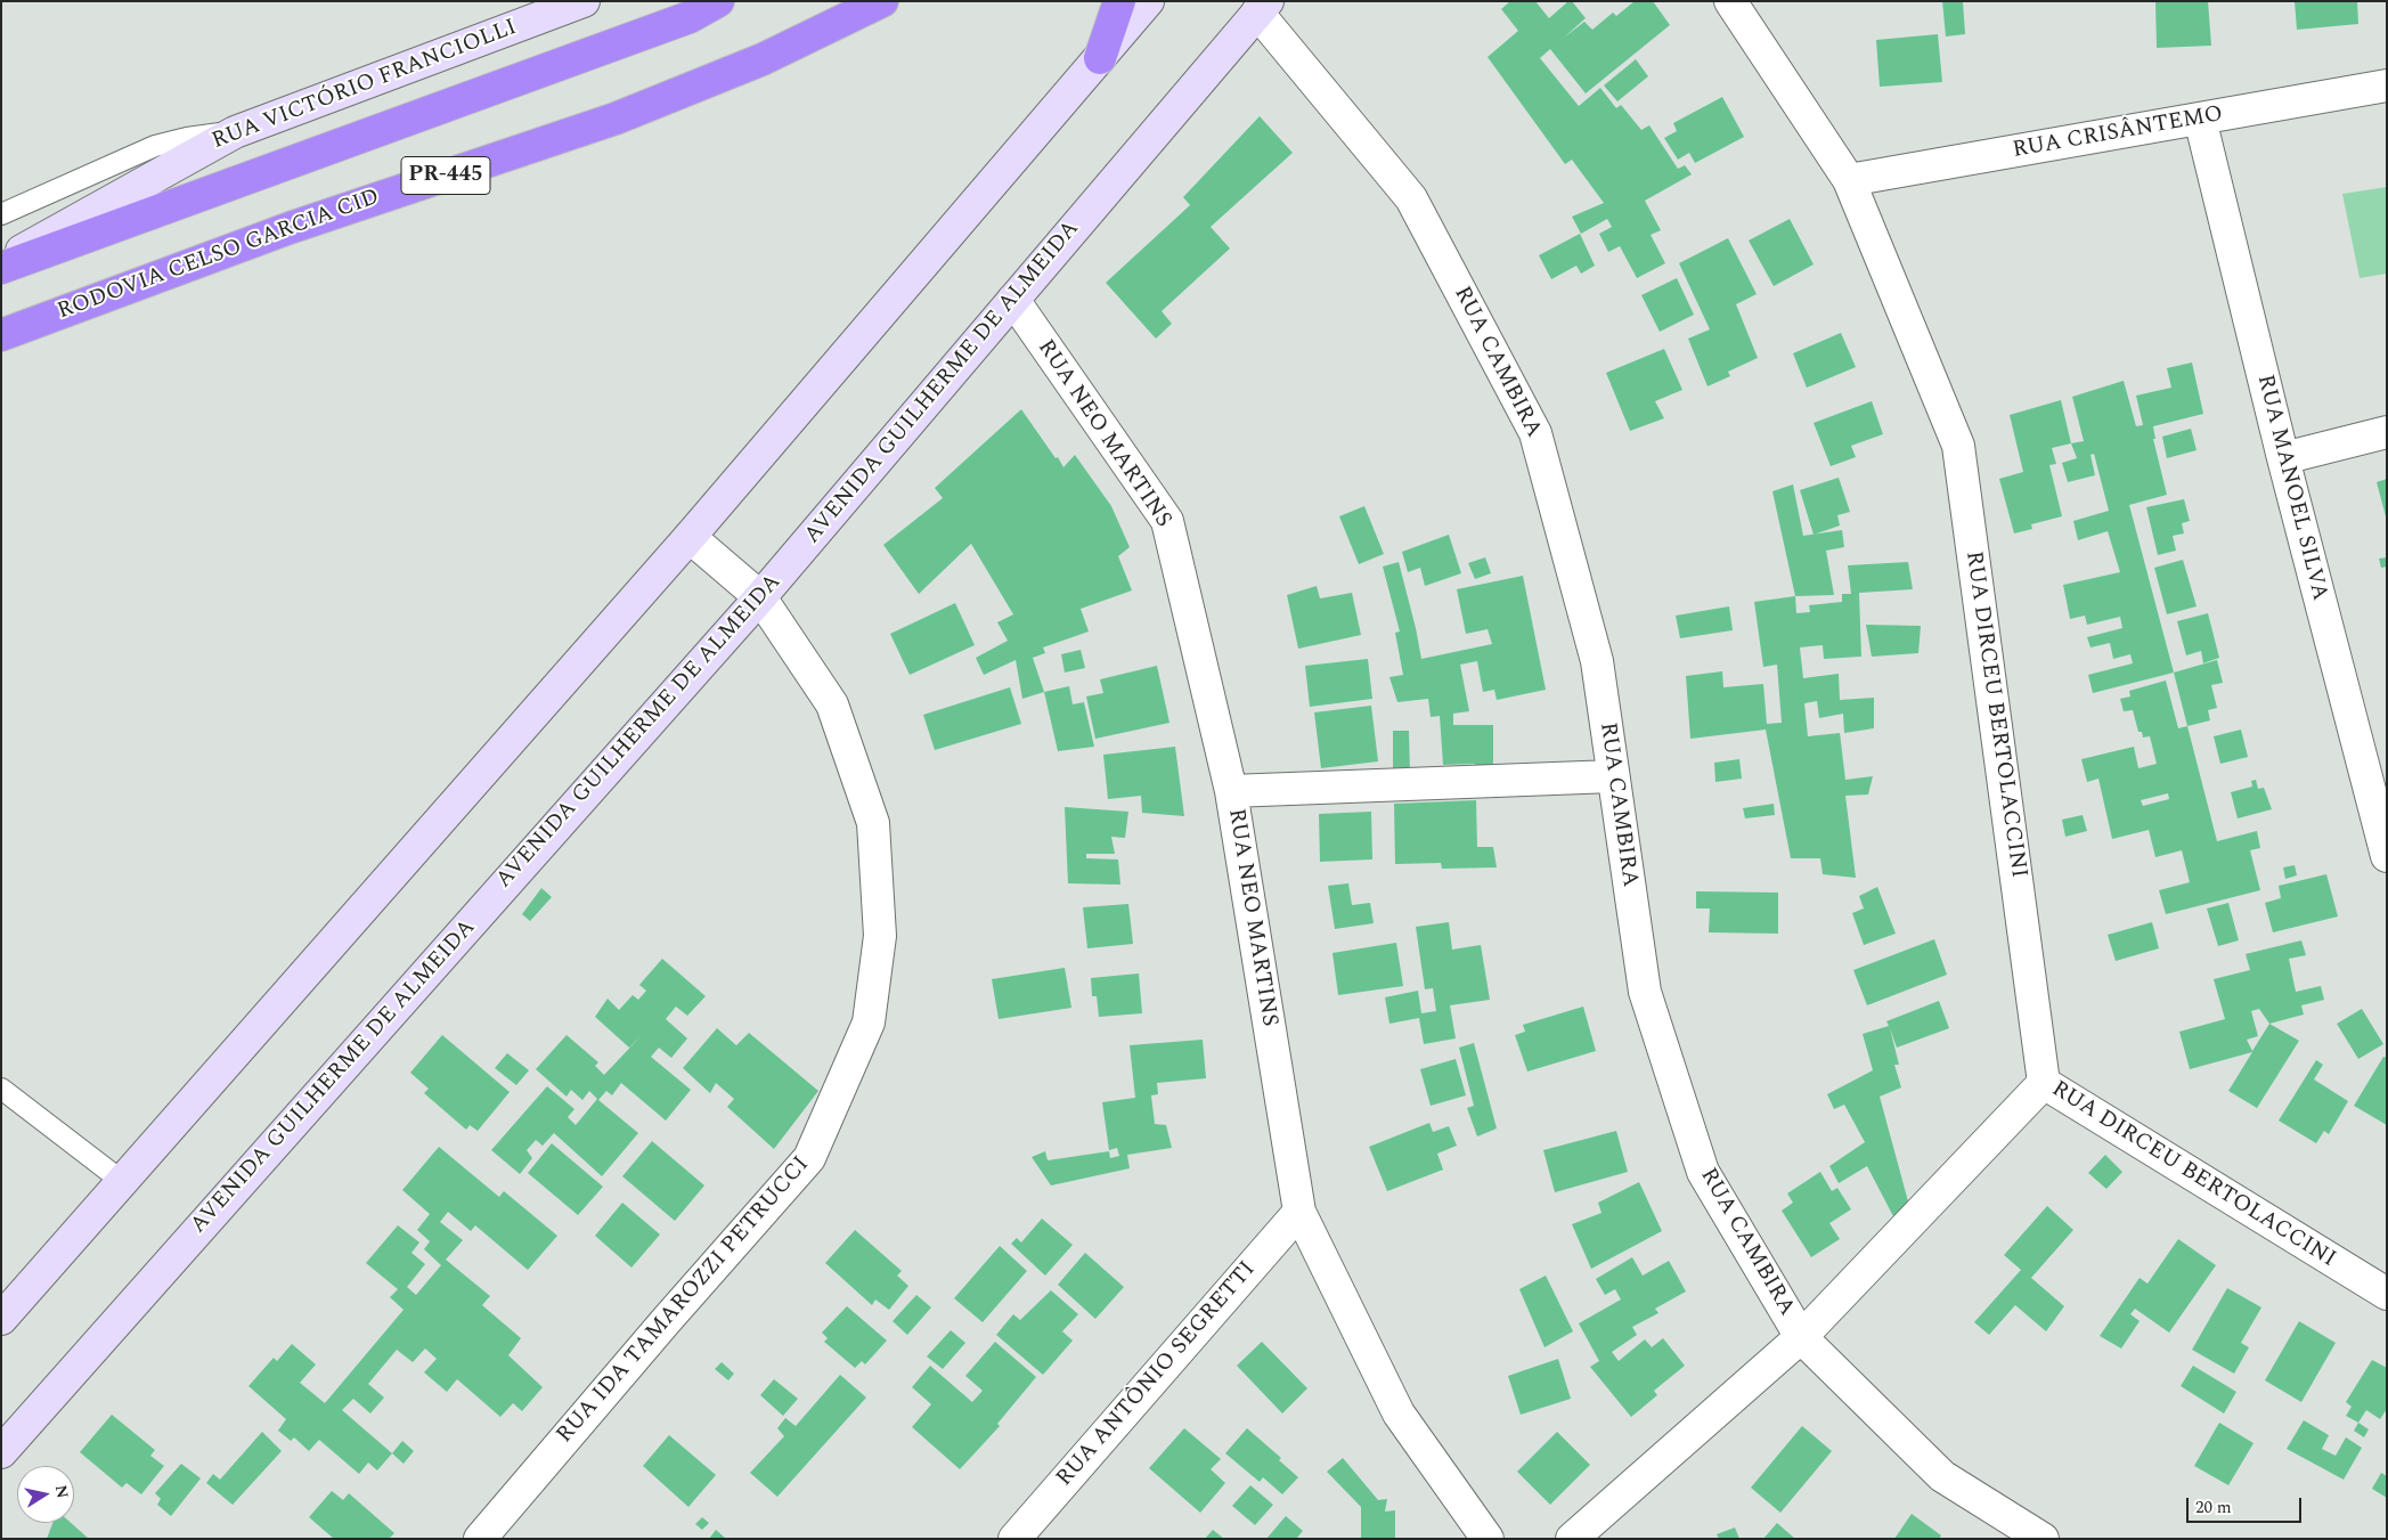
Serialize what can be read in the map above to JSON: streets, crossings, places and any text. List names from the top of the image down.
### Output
{
  "streets": {
    "highway": ["PR-445", "RODOVIA CELSO GARCIA CID"],
    "street": [
      "RUA VICTÓRIO FRANCIOLLI",
      "RUA CRISÂNTEMO",
      "RUA CAMBIRA",
      "AVENIDA GUILHERME DE ALMEIDA",
      "RUA NEO MARTINS",
      "RUA MANOEL SILVA",
      "RUA DIRCEU BERTOLACCINI",
      "RUA IDA TAMAROZZI PETRUCCI",
      "RUA ANTÔNIO SEGRETTI"
    ]
  },
  "crossings": [
    ["RUA CRISÂNTEMO", "RUA MANOEL SILVA"],
    ["RUA CRISÂNTEMO", "RUA DIRCEU BERTOLACCINI"],
    ["RUA CAMBIRA", "AVENIDA GUILHERME DE ALMEIDA"],
    ["AVENIDA GUILHERME DE ALMEIDA", "RUA NEO MARTINS"],
    ["AVENIDA GUILHERME DE ALMEIDA", "RUA IDA TAMAROZZI PETRUCCI"],
    ["RUA NEO MARTINS", "RUA ANTÔNIO SEGRETTI"]
  ],
  "scale_bar": "20 m",
  "north": "right"
}
